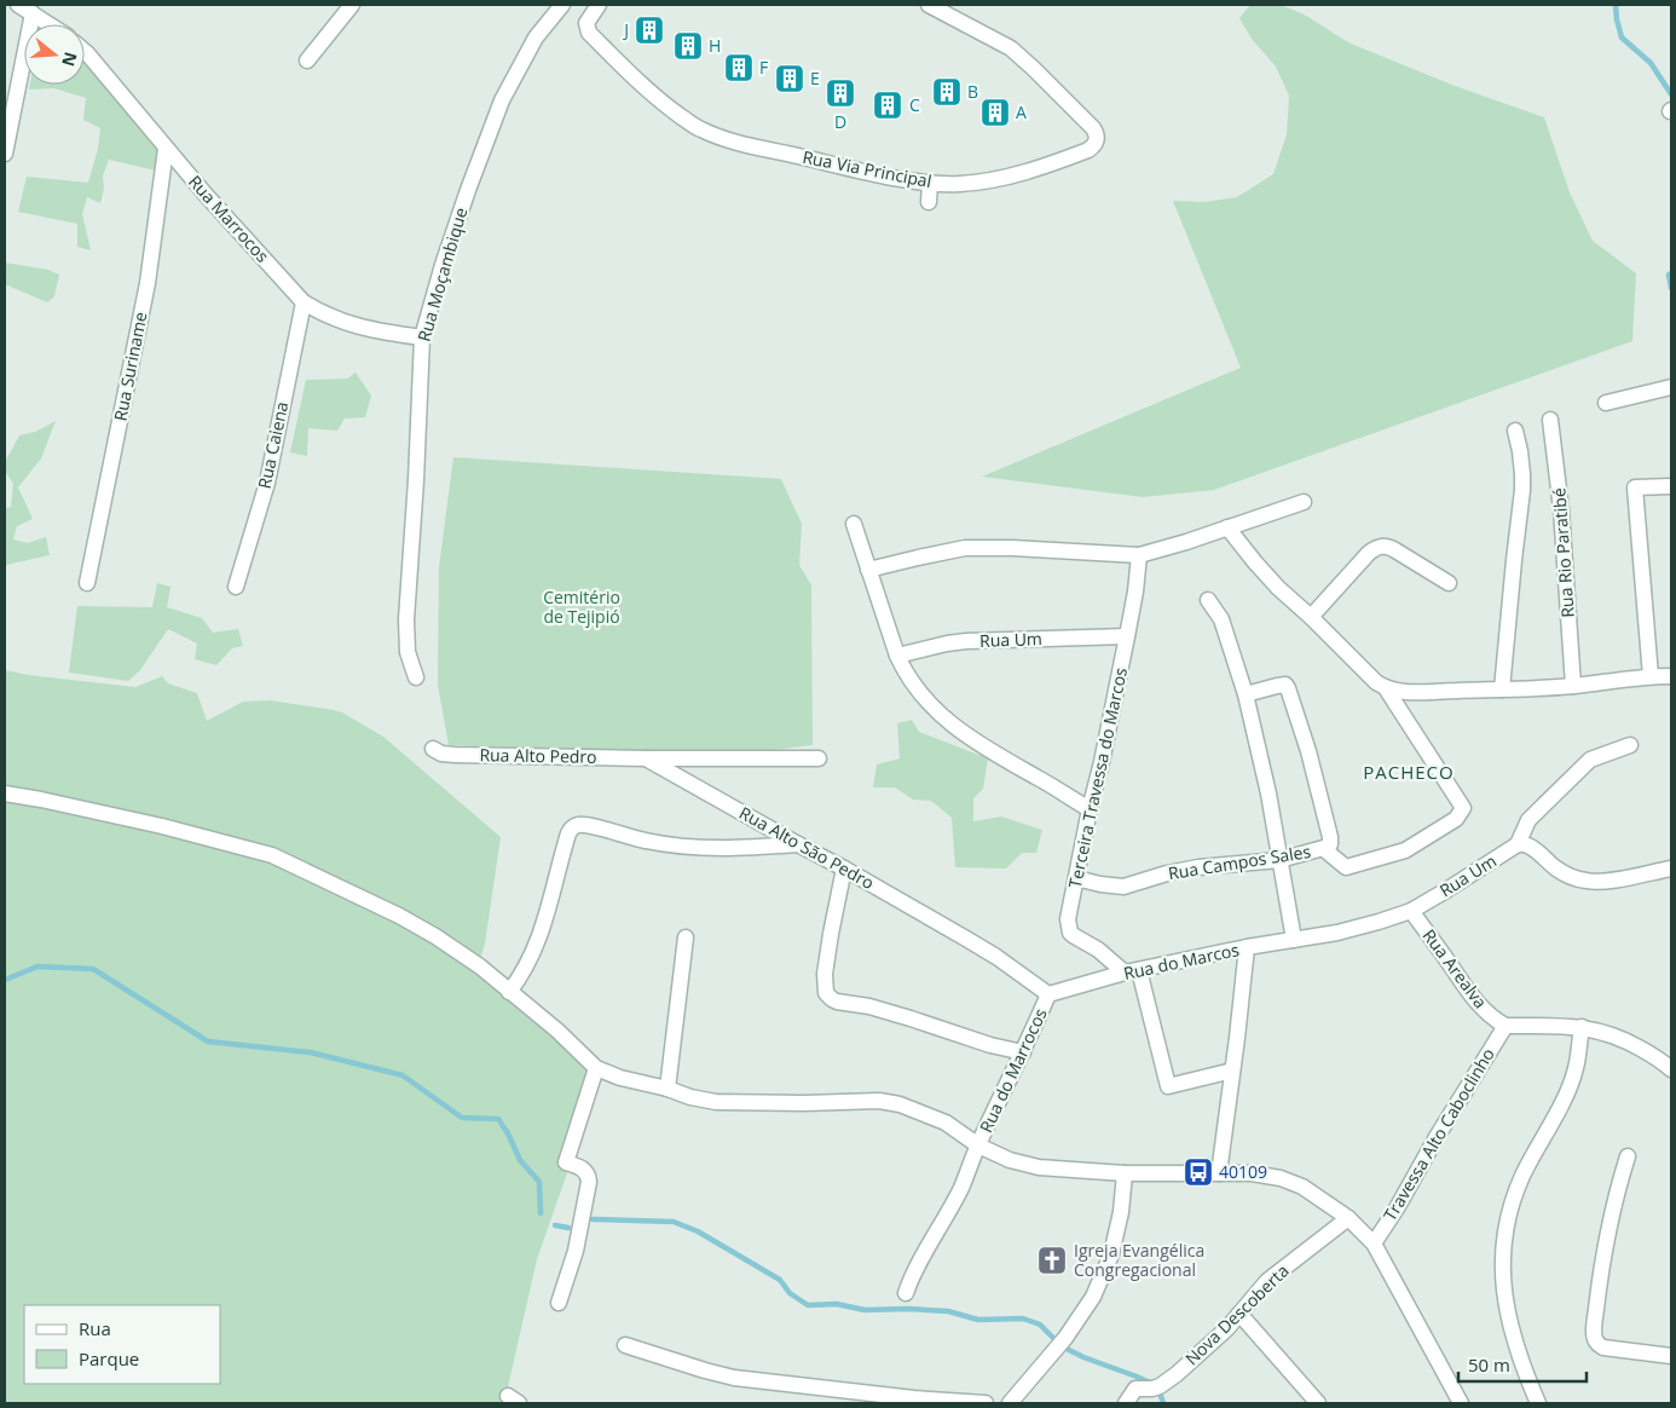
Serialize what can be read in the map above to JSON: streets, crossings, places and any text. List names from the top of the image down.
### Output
{
  "streets": {
    "street": [
      "Rua Via Principal",
      "Rua Marrocos",
      "Rua Moçambique",
      "Rua Suriname",
      "Rua Caiena",
      "Rua Rio Paratibé",
      "Rua Um",
      "Rua Alto Pedro",
      "Terceira Travessa do Marcos",
      "Rua Alto São Pedro",
      "Rua Campos Sales",
      "Rua do Marcos",
      "Rua Arealva",
      "Rua do Marrocos",
      "Travessa Alto Caboclinho",
      "Nova Descoberta"
    ]
  },
  "crossings": [
    ["Rua Marrocos", "Rua Moçambique"],
    ["Rua Marrocos", "Rua Suriname"],
    ["Rua Marrocos", "Rua Caiena"],
    ["Rua Um", "Terceira Travessa do Marcos"],
    ["Rua Um", "Rua do Marcos"],
    ["Rua Um", "Rua Arealva"],
    ["Rua Alto Pedro", "Rua Alto São Pedro"],
    ["Terceira Travessa do Marcos", "Rua Campos Sales"],
    ["Terceira Travessa do Marcos", "Rua do Marcos"],
    ["Rua Alto São Pedro", "Rua do Marcos"],
    ["Rua Alto São Pedro", "Rua do Marrocos"],
    ["Rua do Marcos", "Rua Arealva"],
    ["Rua do Marcos", "Rua do Marrocos"],
    ["Rua Arealva", "Travessa Alto Caboclinho"]
  ],
  "districts": ["PACHECO"],
  "parks": ["Cemitério de Tejipió"],
  "places": {
    "building": [
      "J",
      "H",
      "F",
      "E",
      "B",
      "D",
      "C",
      "A"
    ],
    "bus stop": ["40109"],
    "church": ["Igreja Evangélica Congregacional"]
  },
  "legend": ["Rua", "Parque"],
  "scale_bar": "50 m",
  "north": "right"
}
